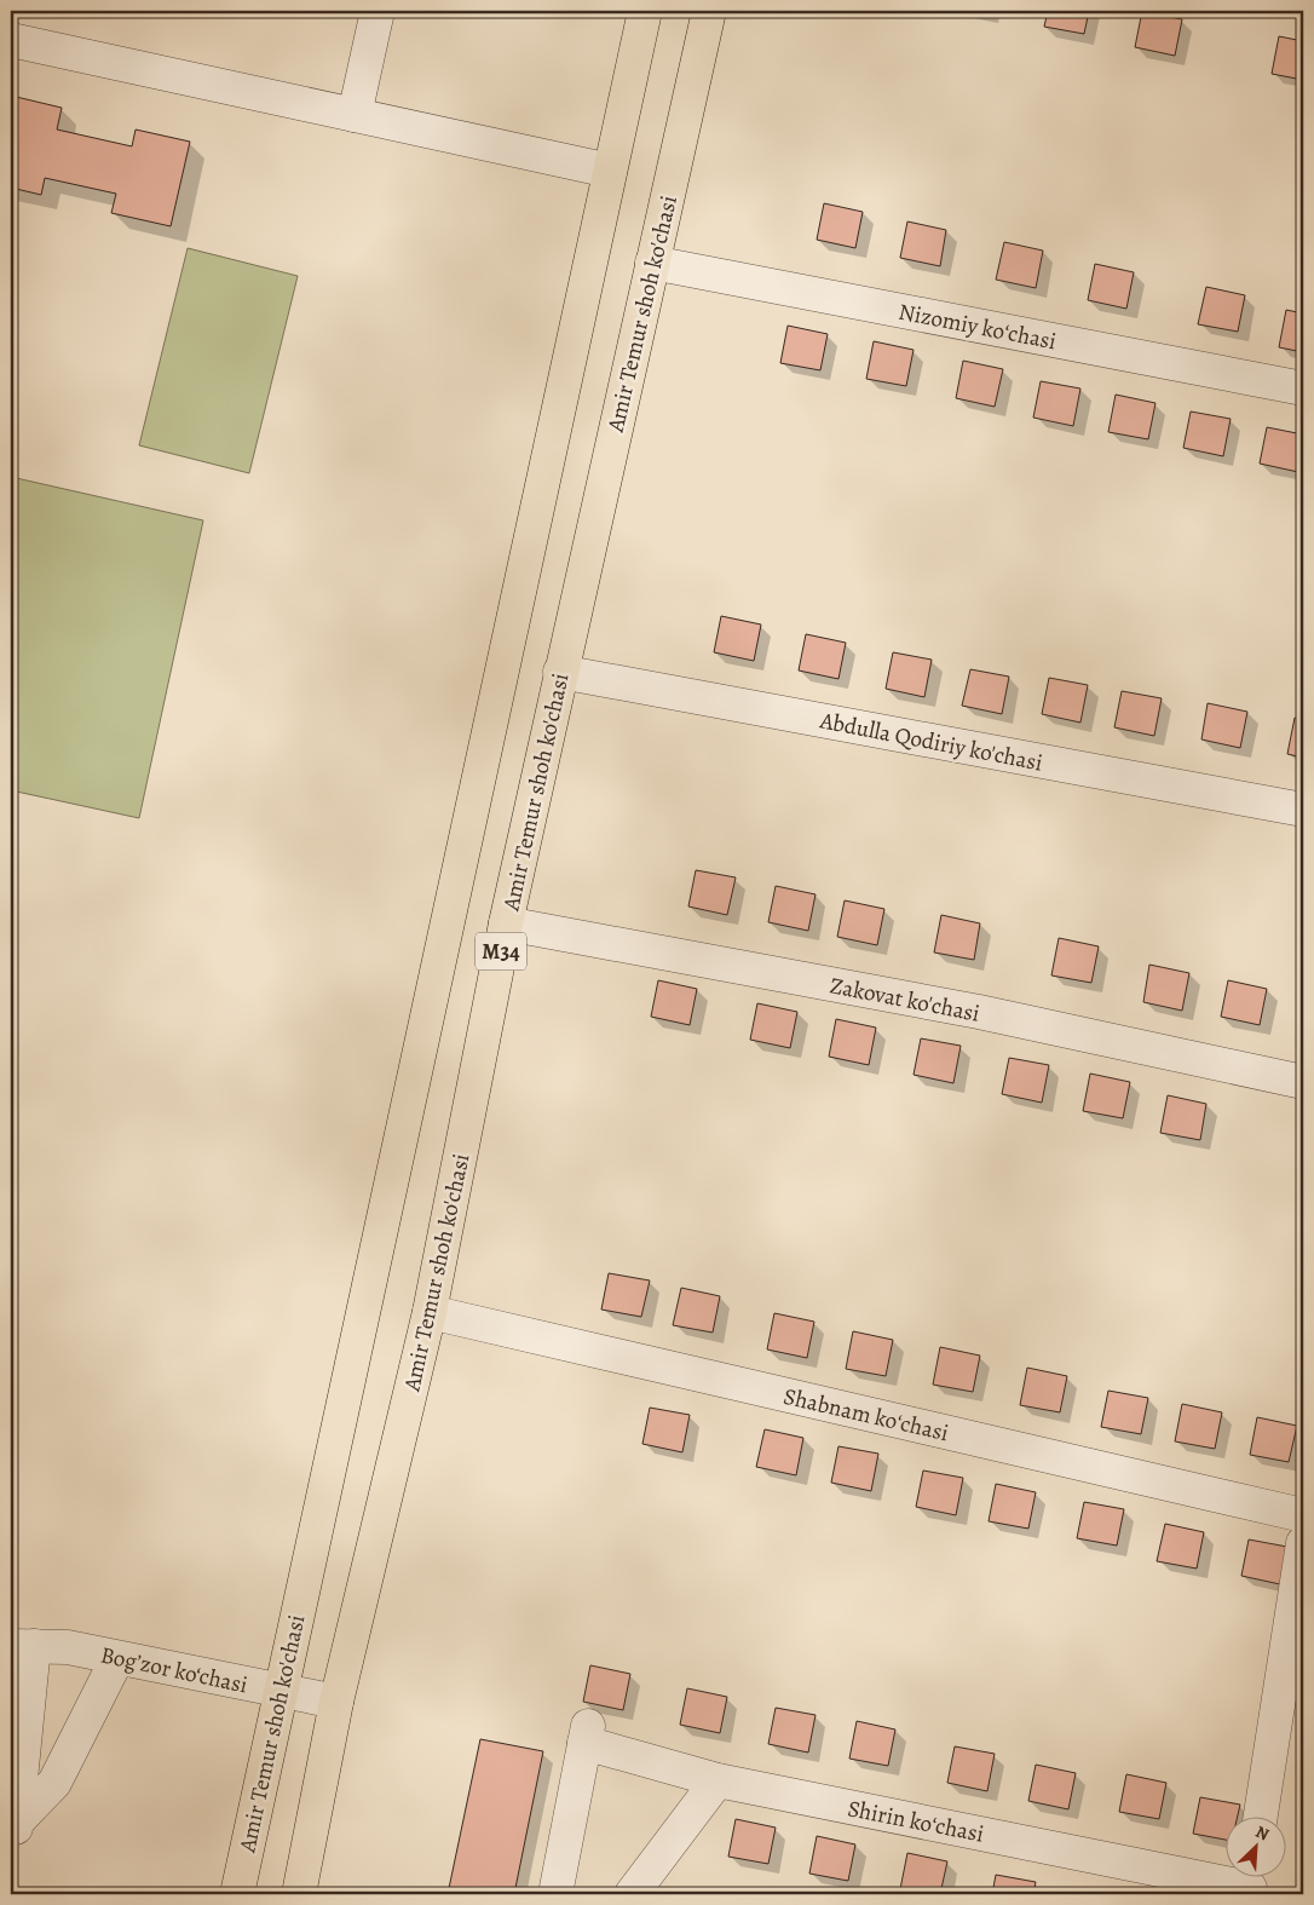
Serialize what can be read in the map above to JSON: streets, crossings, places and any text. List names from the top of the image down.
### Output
{
  "streets": {
    "highway": ["Amir Temur shoh ko'chasi", "M34"],
    "street": [
      "Nizomiy koʻchasi",
      "Abdulla Qodiriy ko'chasi",
      "Zakovat ko'chasi",
      "Shabnam koʻchasi",
      "Bogʼzor ko‘chasi",
      "Shirin koʻchasi"
    ]
  },
  "crossings": [
    ["Amir Temur shoh ko'chasi", "Nizomiy koʻchasi"],
    ["Amir Temur shoh ko'chasi", "Abdulla Qodiriy ko'chasi"],
    ["Amir Temur shoh ko'chasi", "Zakovat ko'chasi"],
    ["Amir Temur shoh ko'chasi", "Shabnam koʻchasi"],
    ["Amir Temur shoh ko'chasi", "Bogʼzor ko‘chasi"]
  ],
  "north": "top right"
}
